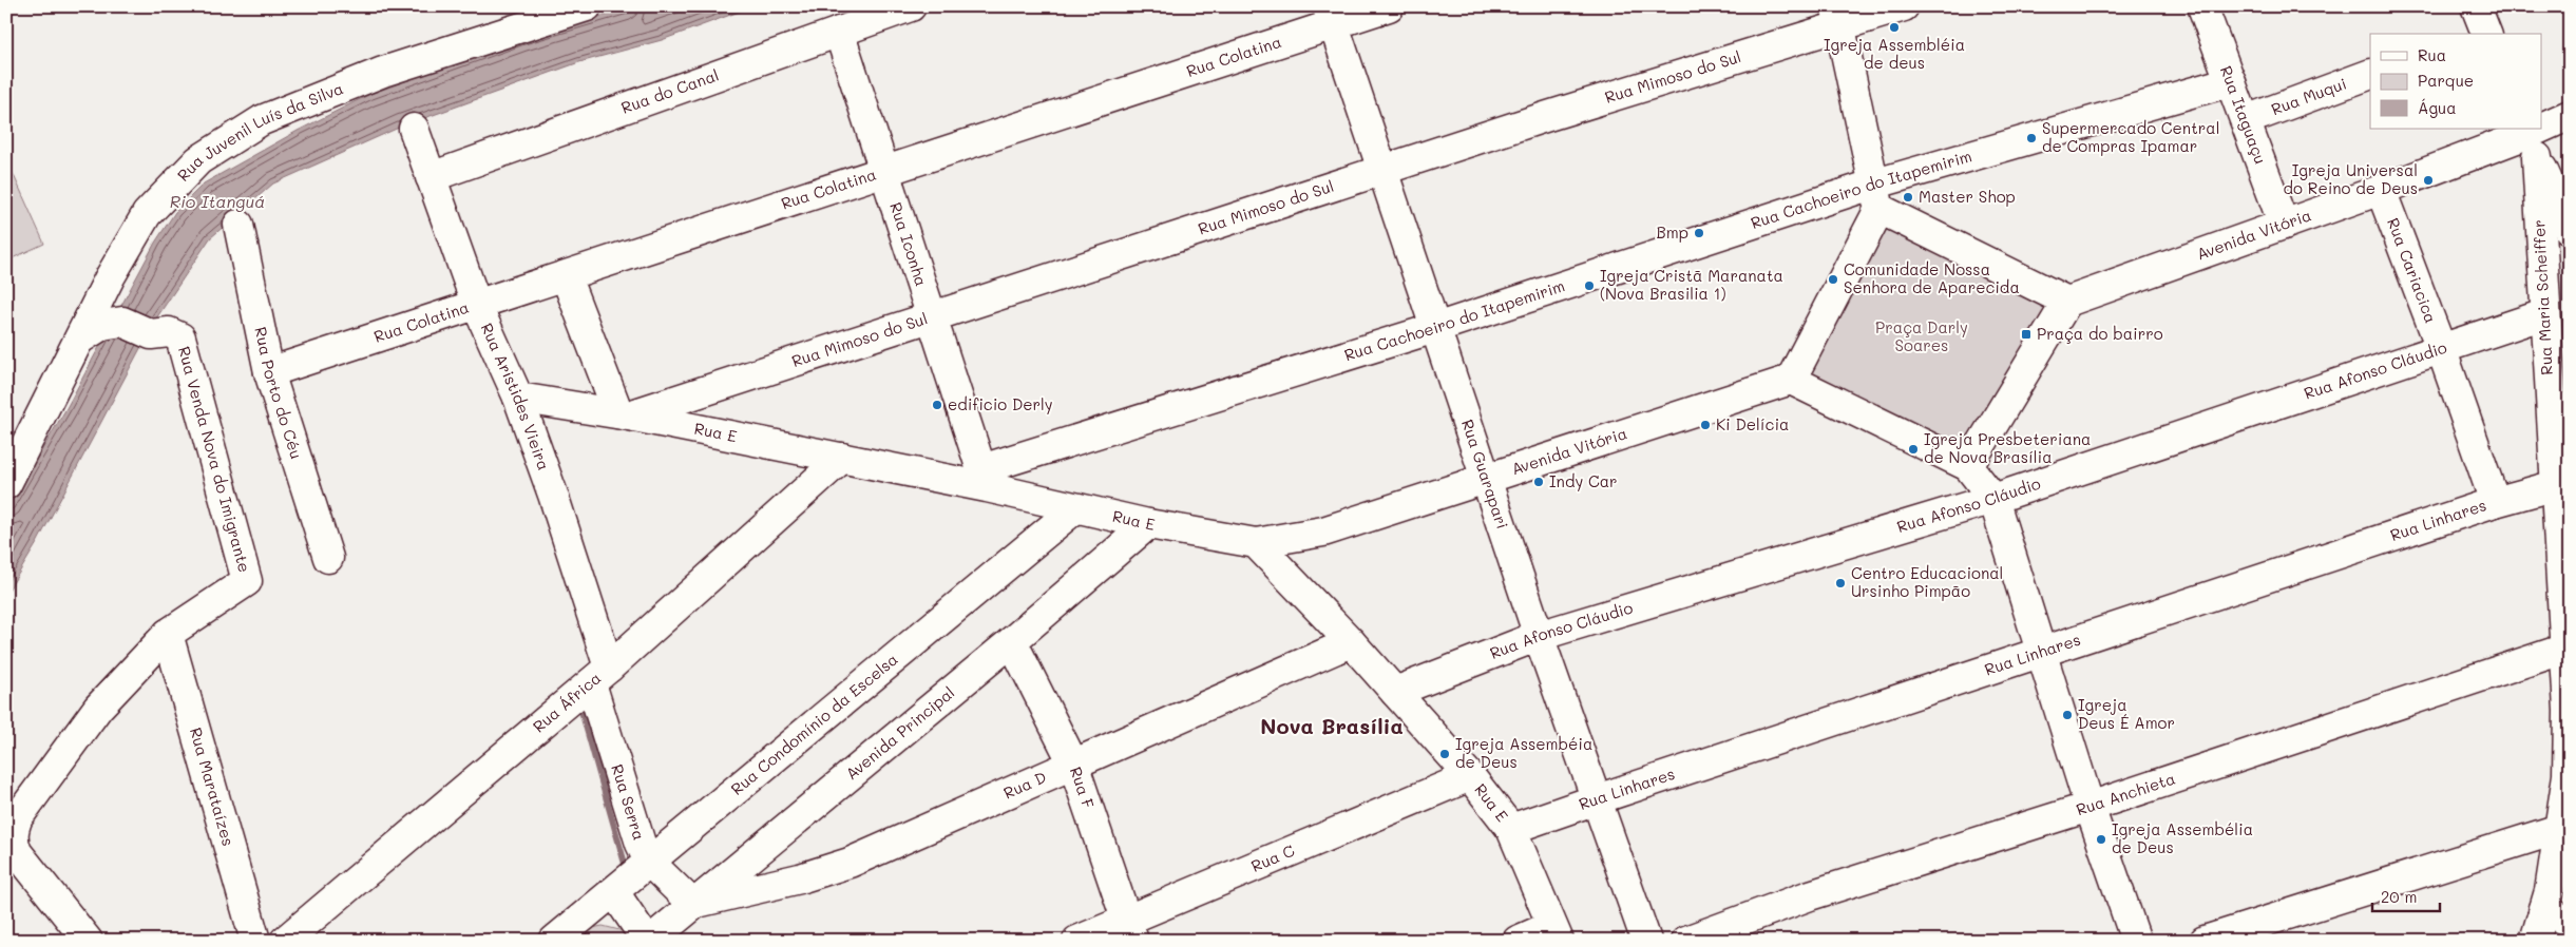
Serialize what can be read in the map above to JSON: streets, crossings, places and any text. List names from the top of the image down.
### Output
{
  "streets": {
    "street": [
      "Rua Colatina",
      "Rua Mimoso do Sul",
      "Rua do Canal",
      "Rua Muqui",
      "Rua Itaguaçu",
      "Rua Juvenil Luís da Silva",
      "Rua Cachoeiro do Itapemirim",
      "Avenida Vitória",
      "Rua Iconha",
      "Rua Cariacica",
      "Rua Maria Scheiffer",
      "Rua Afonso Cláudio",
      "Rua Porto do Céu",
      "Rua Aristides Vieira",
      "Rua E",
      "Rua Venda Nova do Imigrante",
      "Rua Guarapari",
      "Rua Linhares",
      "Rua África",
      "Rua Condomínio da Escelsa",
      "Avenida Principal",
      "Rua D",
      "Rua Marataízes",
      "Rua F",
      "Rua Anchieta",
      "Rua Serra",
      "Rua C"
    ]
  },
  "crossings": [
    ["Rua Colatina", "Rua Iconha"],
    ["Rua Colatina", "Rua Porto do Céu"],
    ["Rua Colatina", "Rua Aristides Vieira"],
    ["Rua Colatina", "Rua Guarapari"],
    ["Rua Mimoso do Sul", "Rua Iconha"],
    ["Rua Mimoso do Sul", "Rua E"],
    ["Rua Mimoso do Sul", "Rua Guarapari"],
    ["Rua do Canal", "Rua Iconha"],
    ["Rua do Canal", "Rua Aristides Vieira"],
    ["Rua Muqui", "Rua Itaguaçu"],
    ["Rua Itaguaçu", "Rua Cachoeiro do Itapemirim"],
    ["Rua Itaguaçu", "Avenida Vitória"],
    ["Rua Juvenil Luís da Silva", "Rua Venda Nova do Imigrante"],
    ["Rua Cachoeiro do Itapemirim", "Rua Iconha"],
    ["Rua Cachoeiro do Itapemirim", "Rua E"],
    ["Rua Cachoeiro do Itapemirim", "Rua Guarapari"],
    ["Avenida Vitória", "Rua Cariacica"],
    ["Avenida Vitória", "Rua Maria Scheiffer"],
    ["Avenida Vitória", "Rua E"],
    ["Avenida Vitória", "Rua Guarapari"],
    ["Rua Iconha", "Rua E"],
    ["Rua Cariacica", "Rua Afonso Cláudio"],
    ["Rua Cariacica", "Rua Linhares"],
    ["Rua Maria Scheiffer", "Rua Afonso Cláudio"],
    ["Rua Maria Scheiffer", "Rua Linhares"],
    ["Rua Maria Scheiffer", "Rua Anchieta"],
    ["Rua Afonso Cláudio", "Rua E"],
    ["Rua Afonso Cláudio", "Rua Guarapari"],
    ["Rua Aristides Vieira", "Rua E"],
    ["Rua Aristides Vieira", "Rua África"],
    ["Rua Aristides Vieira", "Rua Serra"],
    ["Rua E", "Rua Linhares"],
    ["Rua E", "Rua África"],
    ["Rua E", "Rua Condomínio da Escelsa"],
    ["Rua E", "Avenida Principal"],
    ["Rua E", "Rua D"],
    ["Rua E", "Rua C"],
    ["Rua Venda Nova do Imigrante", "Rua Marataízes"],
    ["Rua Guarapari", "Rua Linhares"],
    ["Rua África", "Rua Serra"],
    ["Rua Condomínio da Escelsa", "Rua Serra"],
    ["Avenida Principal", "Rua D"],
    ["Avenida Principal", "Rua F"],
    ["Avenida Principal", "Rua Serra"],
    ["Rua D", "Rua F"],
    ["Rua D", "Rua Serra"],
    ["Rua F", "Rua C"]
  ],
  "districts": ["Nova Brasília"],
  "water": ["Rio Itanguá"],
  "parks": ["Praça Darly Soares"],
  "places": {
    "other": [
      "Igreja Assembléia de deus",
      "Supermercado Central de Compras Ipamar",
      "Igreja Universal do Reino de Deus",
      "Master Shop",
      "Bmp",
      "Comunidade Nossa Senhora de Aparecida",
      "Igreja Cristã Maranata (Nova Brasilia 1)",
      "edificio Derly",
      "Ki Delícia",
      "Igreja Presbeteriana de Nova Brasília",
      "Indy Car",
      "Centro Educacional Ursinho Pimpão",
      "Igreja Deus É Amor",
      "Igreja Assembéia de Deus",
      "Igreja Assembélia de Deus"
    ],
    "transit": ["Praça do bairro"]
  },
  "legend": ["Rua", "Parque", "Água"],
  "scale_bar": "20 m"
}
